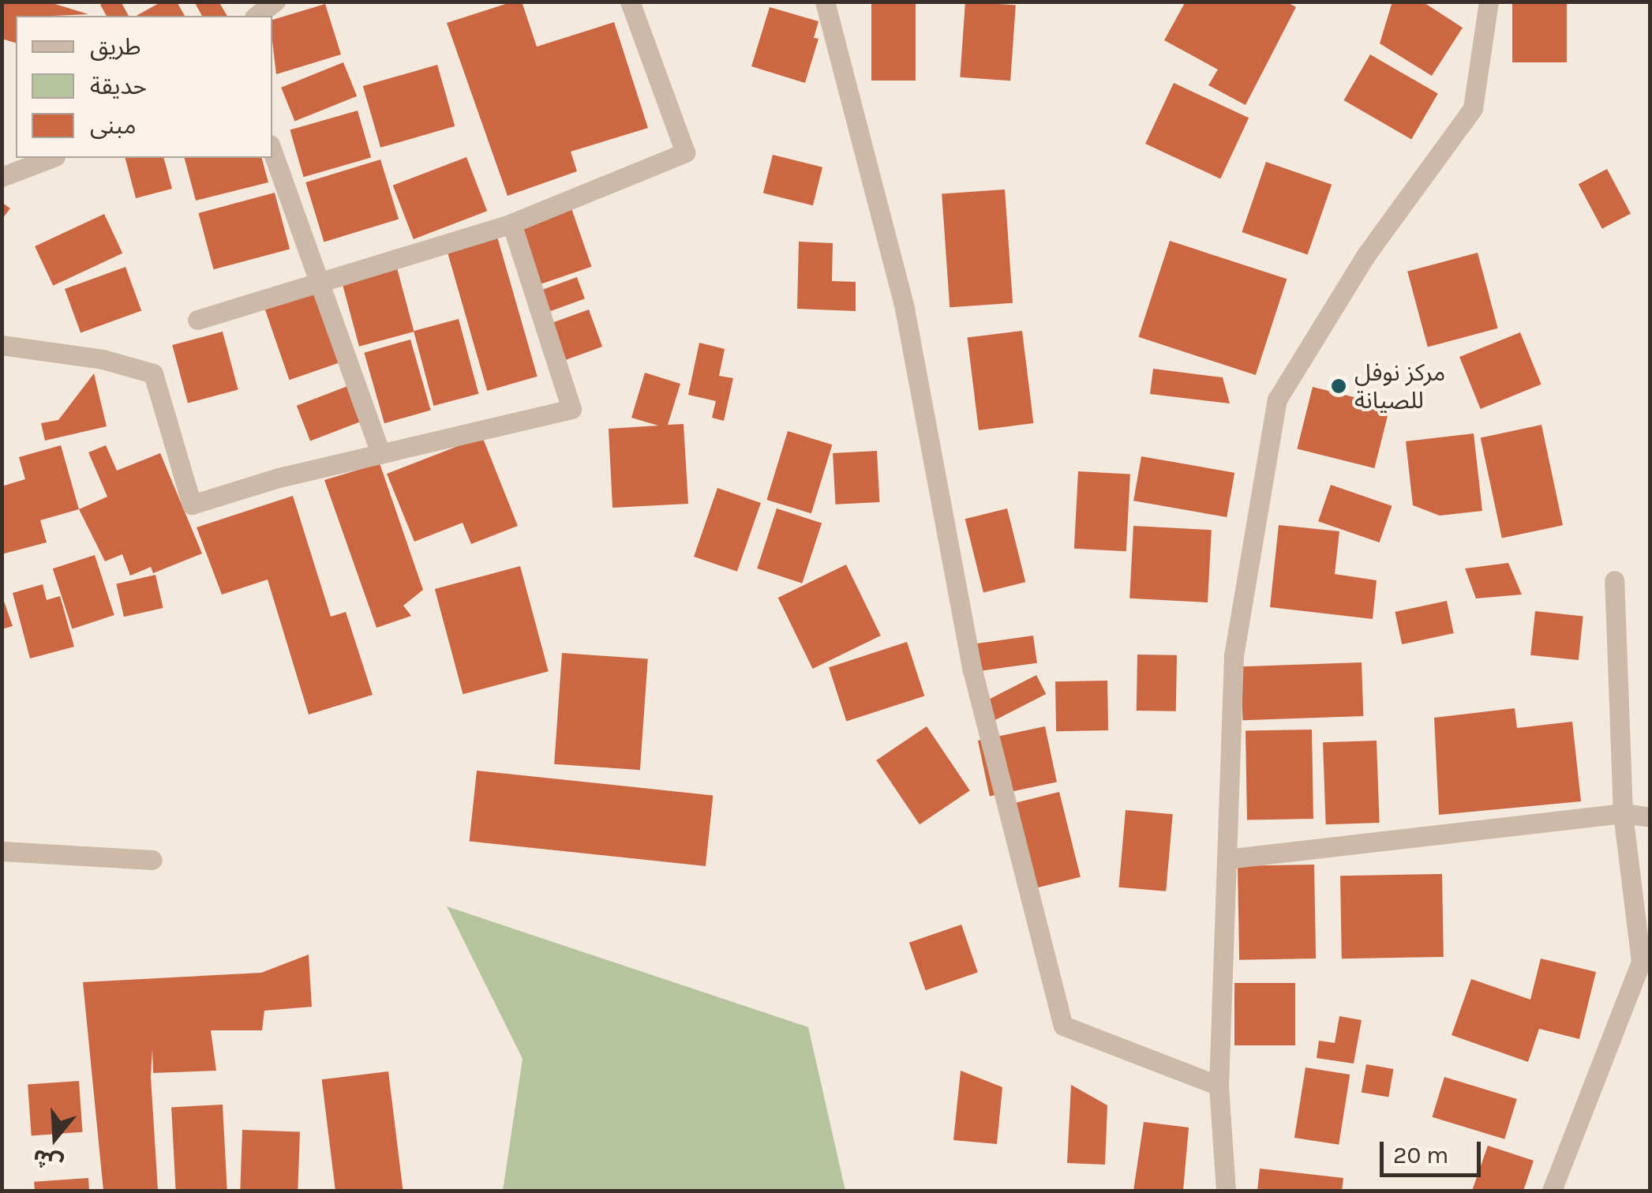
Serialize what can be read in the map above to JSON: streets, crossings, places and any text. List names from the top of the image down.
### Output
{
  "places": ["مركز نوفل للصيانة"],
  "legend": ["طريق", "حديقة", "مبنى"],
  "scale_bar": "20 m",
  "north": "bottom"
}
